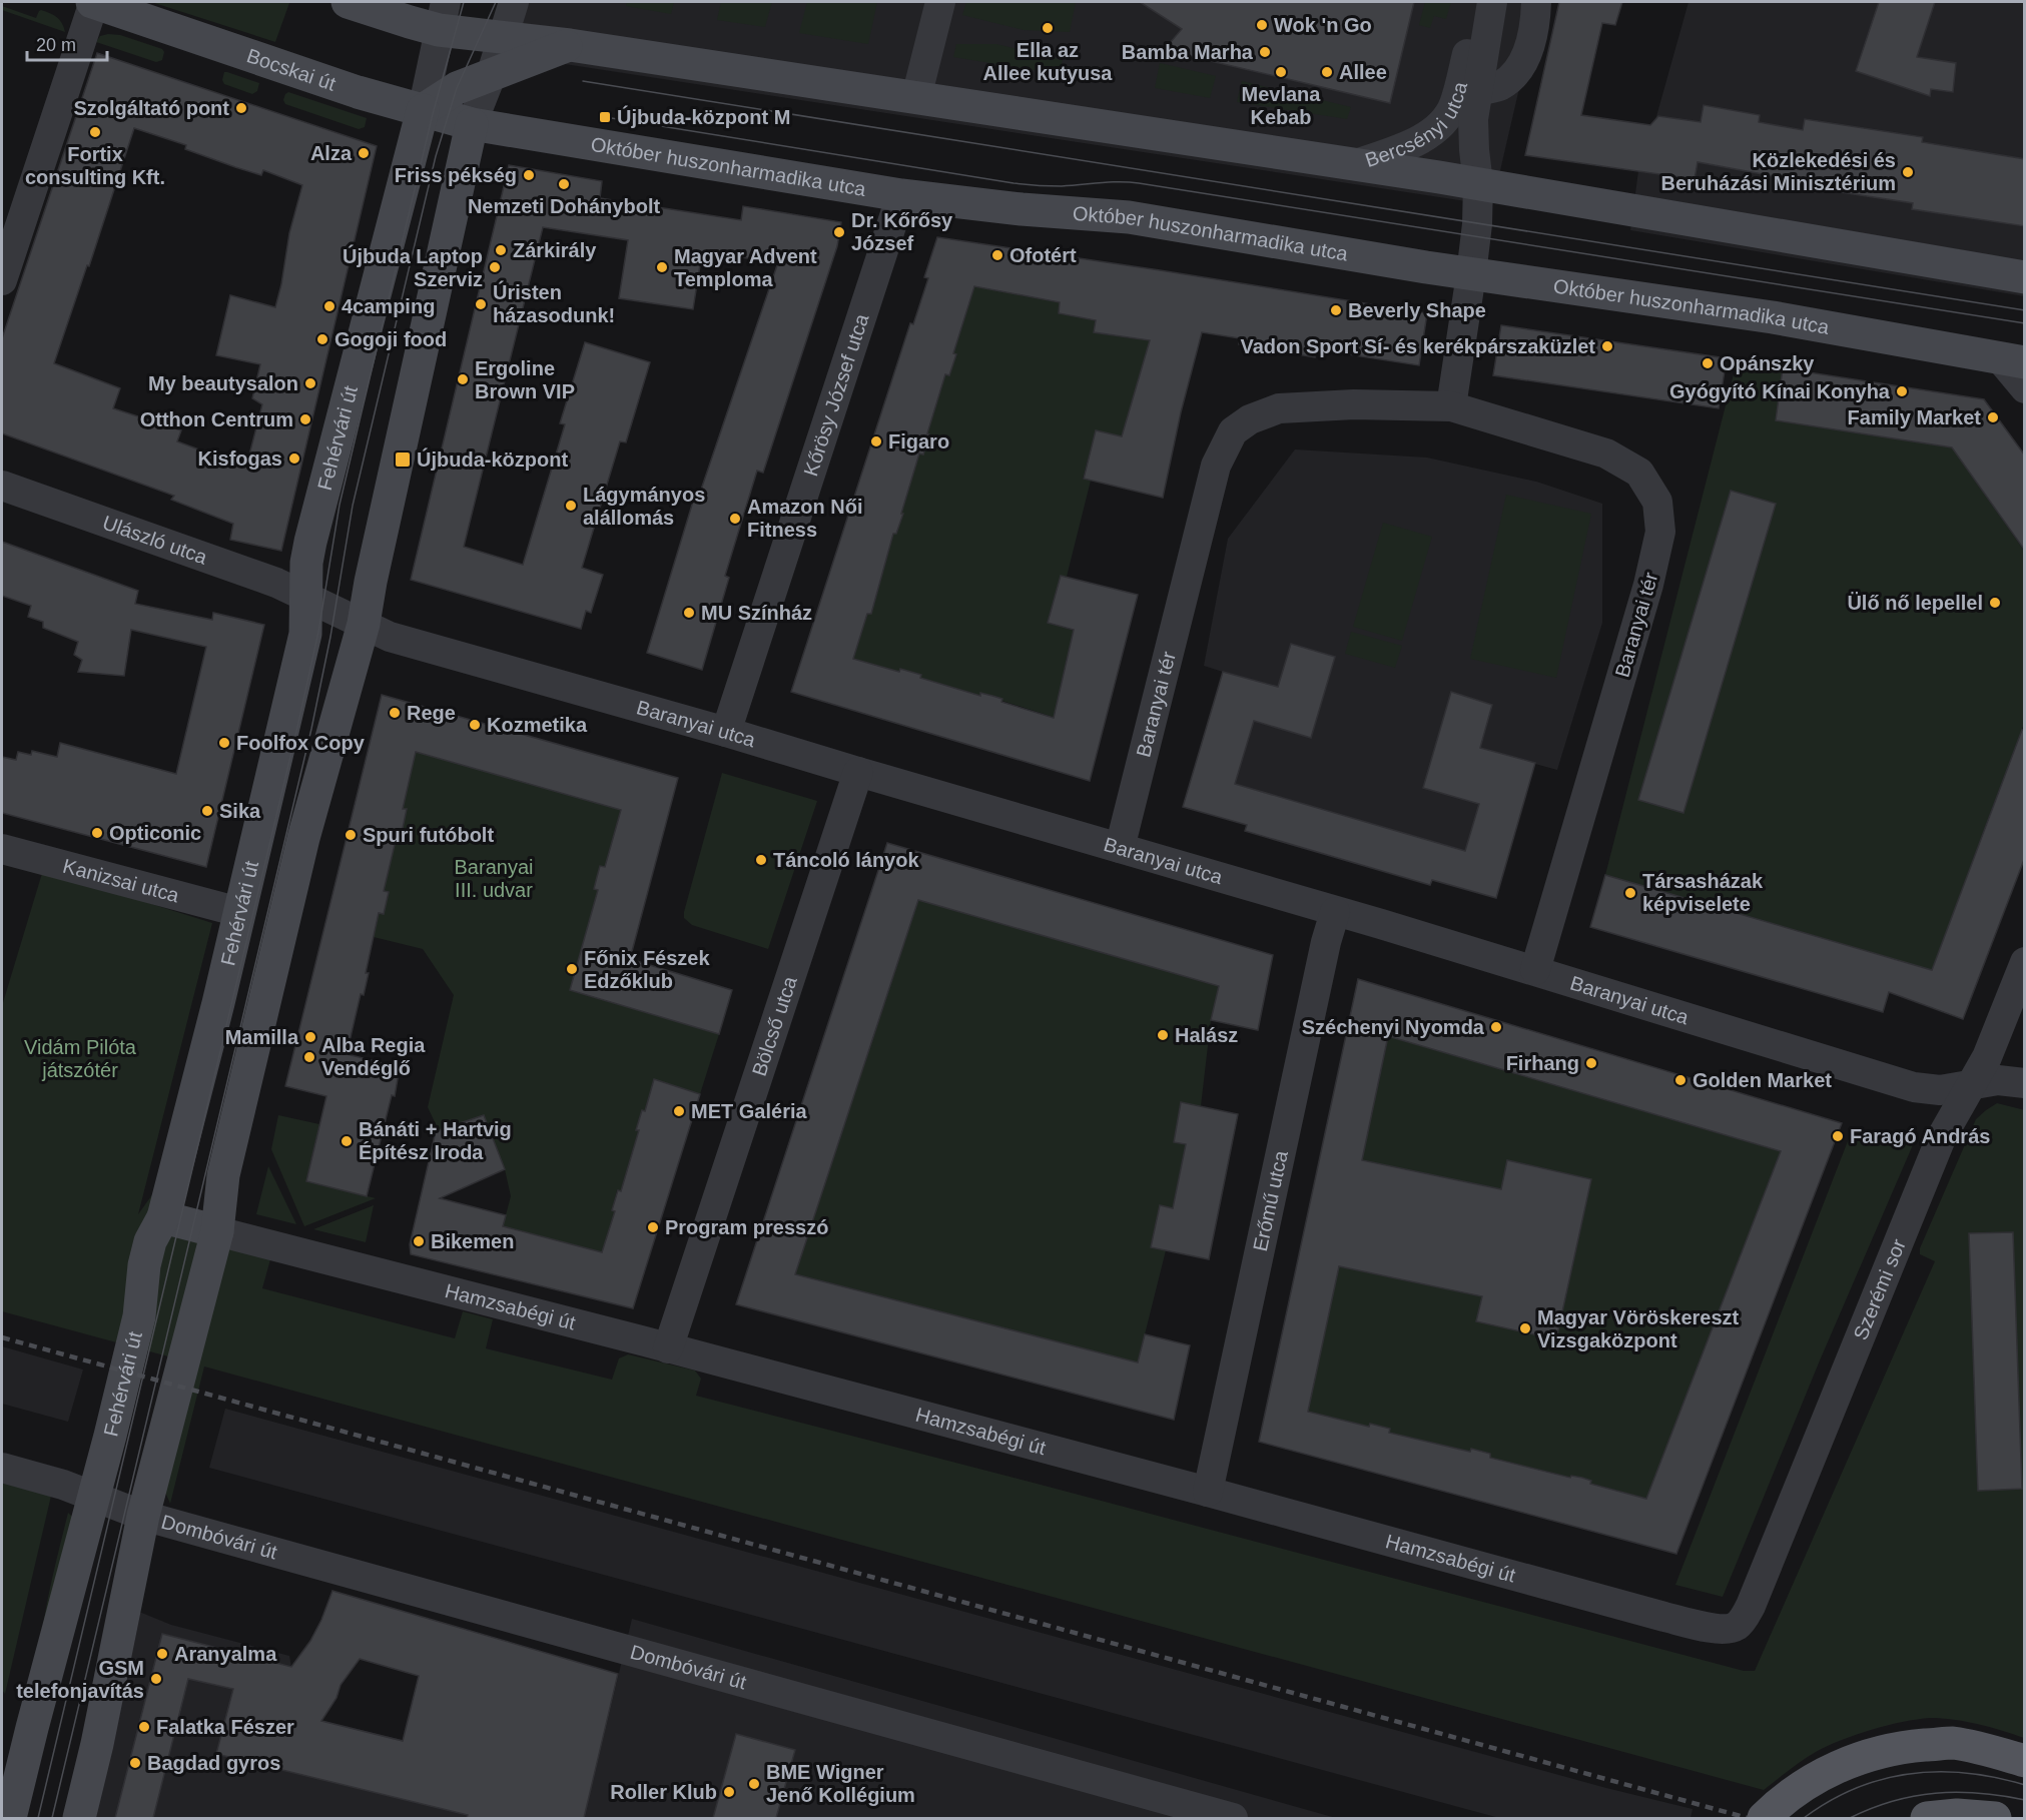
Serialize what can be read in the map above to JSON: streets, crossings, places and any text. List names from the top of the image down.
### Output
{
  "streets": {
    "street": [
      "Bocskai út",
      "Bercsényi utca",
      "Október huszonharmadika utca",
      "Kőrösy József utca",
      "Fehérvári út",
      "Ulászló utca",
      "Baranyai tér",
      "Baranyai utca",
      "Kanizsai utca",
      "Bölcső utca",
      "Erőmű utca",
      "Szerémi sor",
      "Hamzsabégi út",
      "Dombóvári út"
    ]
  },
  "crossings": [
    ["Bocskai út", "Október huszonharmadika utca"],
    ["Bocskai út", "Fehérvári út"],
    ["Bercsényi utca", "Október huszonharmadika utca"],
    ["Október huszonharmadika utca", "Kőrösy József utca"],
    ["Október huszonharmadika utca", "Fehérvári út"],
    ["Kőrösy József utca", "Baranyai utca"],
    ["Fehérvári út", "Ulászló utca"],
    ["Fehérvári út", "Baranyai utca"],
    ["Fehérvári út", "Kanizsai utca"],
    ["Fehérvári út", "Dombóvári út"],
    ["Ulászló utca", "Baranyai utca"],
    ["Baranyai tér", "Baranyai utca"],
    ["Baranyai utca", "Bölcső utca"],
    ["Baranyai utca", "Erőmű utca"],
    ["Baranyai utca", "Szerémi sor"],
    ["Bölcső utca", "Hamzsabégi út"],
    ["Erőmű utca", "Hamzsabégi út"],
    ["Szerémi sor", "Hamzsabégi út"]
  ],
  "parks": ["Baranyai III. udvar", "Vidám Pilóta játszótér"],
  "places": {
    "other": [
      "Wok 'n Go",
      "Ella az Allee kutyusa",
      "Bamba Marha",
      "Mevlana Kebab",
      "Allee",
      "Szolgáltató pont",
      "Fortix consulting Kft.",
      "Alza",
      "Közlekedési és Beruházási Minisztérium",
      "Friss pékség",
      "Nemzeti Dohánybolt",
      "Dr. Kőrősy József",
      "Zárkirály",
      "Ofotért",
      "Újbuda Laptop Szerviz",
      "Magyar Advent Temploma",
      "Úristen házasodunk!",
      "4camping",
      "Beverly Shape",
      "Gogoji food",
      "Vadon Sport Sí- és kerékpárszaküzlet",
      "Opánszky",
      "Ergoline Brown VIP",
      "My beautysalon",
      "Gyógyító Kínai Konyha",
      "Family Market",
      "Otthon Centrum",
      "Figaro",
      "Kisfogas",
      "Lágymányos alállomás",
      "Amazon Női Fitness",
      "Ülő nő lepellel",
      "MU Színház",
      "Rege",
      "Kozmetika",
      "Foolfox Copy",
      "Sika",
      "Opticonic",
      "Spuri futóbolt",
      "Táncoló lányok",
      "Társasházak képviselete",
      "Főnix Fészek Edzőklub",
      "Széchenyi Nyomda",
      "Halász",
      "Mamilla",
      "Alba Regia Vendéglő",
      "Firhang",
      "Golden Market",
      "MET Galéria",
      "Faragó András",
      "Bánáti + Hartvig Építész Iroda",
      "Program presszó",
      "Bikemen",
      "Magyar Vöröskereszt Vizsgaközpont",
      "Aranyalma",
      "GSM telefonjavítás",
      "Falatka Fészer",
      "Bagdad gyros",
      "BME Wigner Jenő Kollégium",
      "Roller Klub"
    ],
    "transit": ["Újbuda-központ M", "Újbuda-központ"]
  },
  "scale_bar": "20 m"
}
